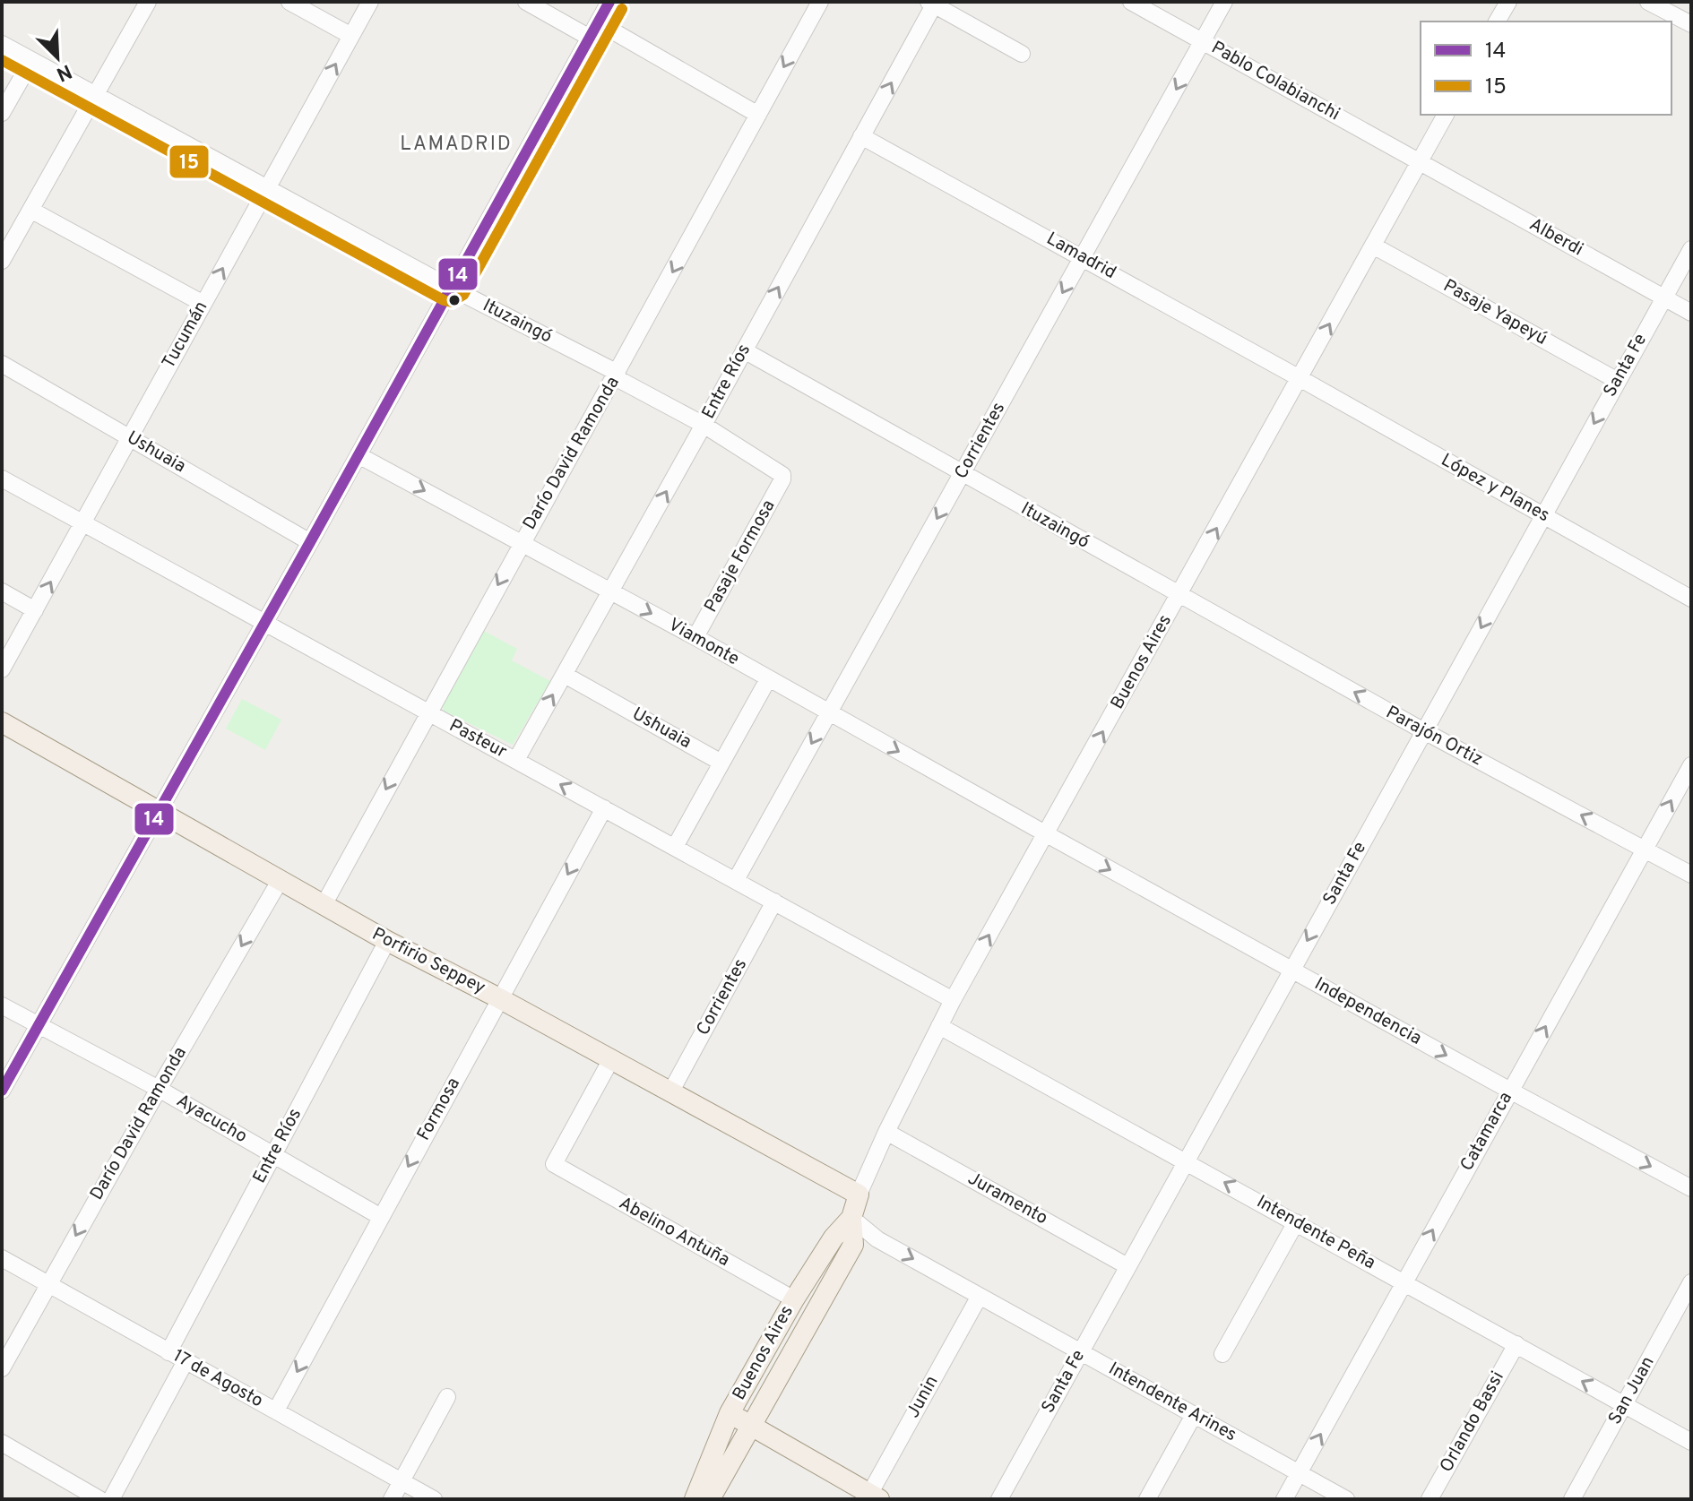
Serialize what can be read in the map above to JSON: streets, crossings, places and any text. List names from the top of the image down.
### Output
{
  "streets": {
    "main road": ["Buenos Aires", "Porfirio Seppey"],
    "street": [
      "Pablo Colabianchi",
      "Alberdi",
      "Lamadrid",
      "Pasaje Yapeyú",
      "Ituzaingó",
      "Tucumán",
      "Santa Fe",
      "Entre Ríos",
      "Corrientes",
      "Ushuaia",
      "Darío David Ramonda",
      "López y Planes",
      "Pasaje Formosa",
      "Viamonte",
      "Parajón Ortiz",
      "Pasteur",
      "Independencia",
      "Formosa",
      "Ayacucho",
      "Catamarca",
      "Juramento",
      "Abelino Antuña",
      "Intendente Peña",
      "17 de Agosto",
      "San Juan",
      "Junin",
      "Intendente Arines",
      "Orlando Bassi"
    ]
  },
  "crossings": [
    ["Pablo Colabianchi", "Alberdi"],
    ["Pablo Colabianchi", "Corrientes"],
    ["Pablo Colabianchi", "Buenos Aires"],
    ["Alberdi", "Santa Fe"],
    ["Alberdi", "Buenos Aires"],
    ["Lamadrid", "Entre Ríos"],
    ["Lamadrid", "Corrientes"],
    ["Lamadrid", "López y Planes"],
    ["Lamadrid", "Buenos Aires"],
    ["Pasaje Yapeyú", "Santa Fe"],
    ["Pasaje Yapeyú", "Buenos Aires"],
    ["Ituzaingó", "Tucumán"],
    ["Ituzaingó", "Entre Ríos"],
    ["Ituzaingó", "Corrientes"],
    ["Ituzaingó", "Darío David Ramonda"],
    ["Ituzaingó", "Pasaje Formosa"],
    ["Ituzaingó", "Buenos Aires"],
    ["Ituzaingó", "Parajón Ortiz"],
    ["Tucumán", "Ushuaia"],
    ["Tucumán", "Pasteur"],
    ["Santa Fe", "López y Planes"],
    ["Santa Fe", "Parajón Ortiz"],
    ["Santa Fe", "Independencia"],
    ["Santa Fe", "Juramento"],
    ["Santa Fe", "Intendente Peña"],
    ["Santa Fe", "Intendente Arines"],
    ["Entre Ríos", "Ushuaia"],
    ["Entre Ríos", "Viamonte"],
    ["Entre Ríos", "Pasteur"],
    ["Entre Ríos", "Porfirio Seppey"],
    ["Entre Ríos", "Ayacucho"],
    ["Entre Ríos", "17 de Agosto"],
    ["Corrientes", "Viamonte"],
    ["Corrientes", "Pasteur"],
    ["Corrientes", "Porfirio Seppey"],
    ["Darío David Ramonda", "Viamonte"],
    ["Darío David Ramonda", "Pasteur"],
    ["Darío David Ramonda", "Porfirio Seppey"],
    ["Darío David Ramonda", "Ayacucho"],
    ["Darío David Ramonda", "17 de Agosto"],
    ["López y Planes", "Buenos Aires"],
    ["Pasaje Formosa", "Viamonte"],
    ["Viamonte", "Buenos Aires"],
    ["Viamonte", "Independencia"],
    ["Buenos Aires", "Parajón Ortiz"],
    ["Buenos Aires", "Pasteur"],
    ["Buenos Aires", "Porfirio Seppey"],
    ["Buenos Aires", "Independencia"],
    ["Buenos Aires", "Juramento"],
    ["Buenos Aires", "Abelino Antuña"],
    ["Buenos Aires", "Intendente Peña"],
    ["Buenos Aires", "Intendente Arines"],
    ["Parajón Ortiz", "Catamarca"],
    ["Pasteur", "Formosa"],
    ["Porfirio Seppey", "Formosa"],
    ["Porfirio Seppey", "Abelino Antuña"],
    ["Independencia", "Catamarca"],
    ["Formosa", "Ayacucho"],
    ["Formosa", "17 de Agosto"],
    ["Catamarca", "Intendente Peña"],
    ["Catamarca", "Intendente Arines"],
    ["Intendente Peña", "San Juan"],
    ["Intendente Peña", "Orlando Bassi"],
    ["Junin", "Intendente Arines"]
  ],
  "one_way": [
    "Tucumán",
    "Santa Fe",
    "Entre Ríos",
    "Corrientes",
    "Darío David Ramonda",
    "Viamonte",
    "Buenos Aires",
    "Parajón Ortiz",
    "Independencia",
    "Formosa",
    "Catamarca"
  ],
  "districts": ["LAMADRID"],
  "lines": ["transit line 14", "transit line 15"],
  "legend": ["14", "15"],
  "north": "bottom right"
}
